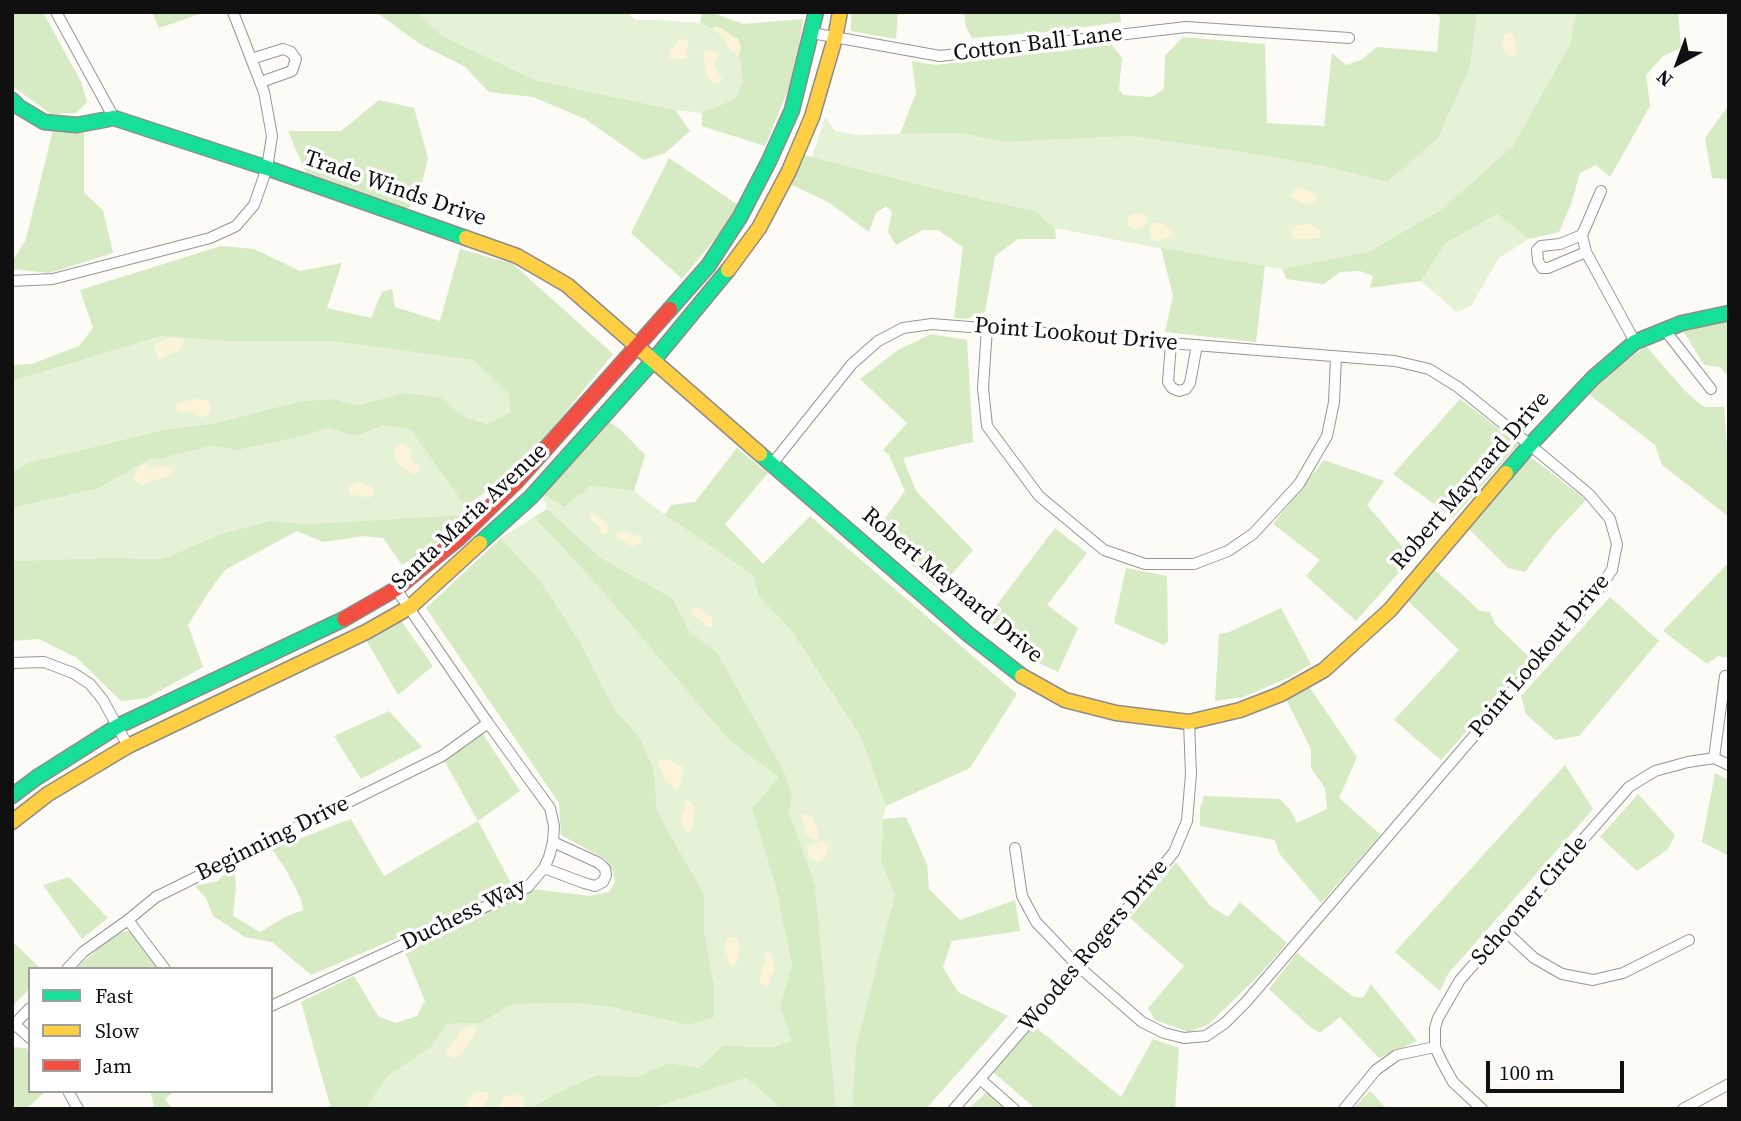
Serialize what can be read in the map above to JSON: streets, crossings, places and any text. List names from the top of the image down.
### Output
{
  "streets": {
    "street": [
      "Cotton Ball Lane",
      "Trade Winds Drive",
      "Point Lookout Drive",
      "Robert Maynard Drive",
      "Santa Maria Avenue",
      "Beginning Drive",
      "Schooner Circle",
      "Duchess Way",
      "Woodes Rogers Drive"
    ]
  },
  "crossings": [
    ["Cotton Ball Lane", "Santa Maria Avenue"],
    ["Trade Winds Drive", "Robert Maynard Drive"],
    ["Trade Winds Drive", "Santa Maria Avenue"],
    ["Point Lookout Drive", "Robert Maynard Drive"],
    ["Point Lookout Drive", "Woodes Rogers Drive"],
    ["Robert Maynard Drive", "Santa Maria Avenue"],
    ["Robert Maynard Drive", "Woodes Rogers Drive"],
    ["Santa Maria Avenue", "Duchess Way"],
    ["Beginning Drive", "Duchess Way"]
  ],
  "legend": ["Fast", "Slow", "Jam"],
  "scale_bar": "100 m",
  "north": "bottom left"
}
